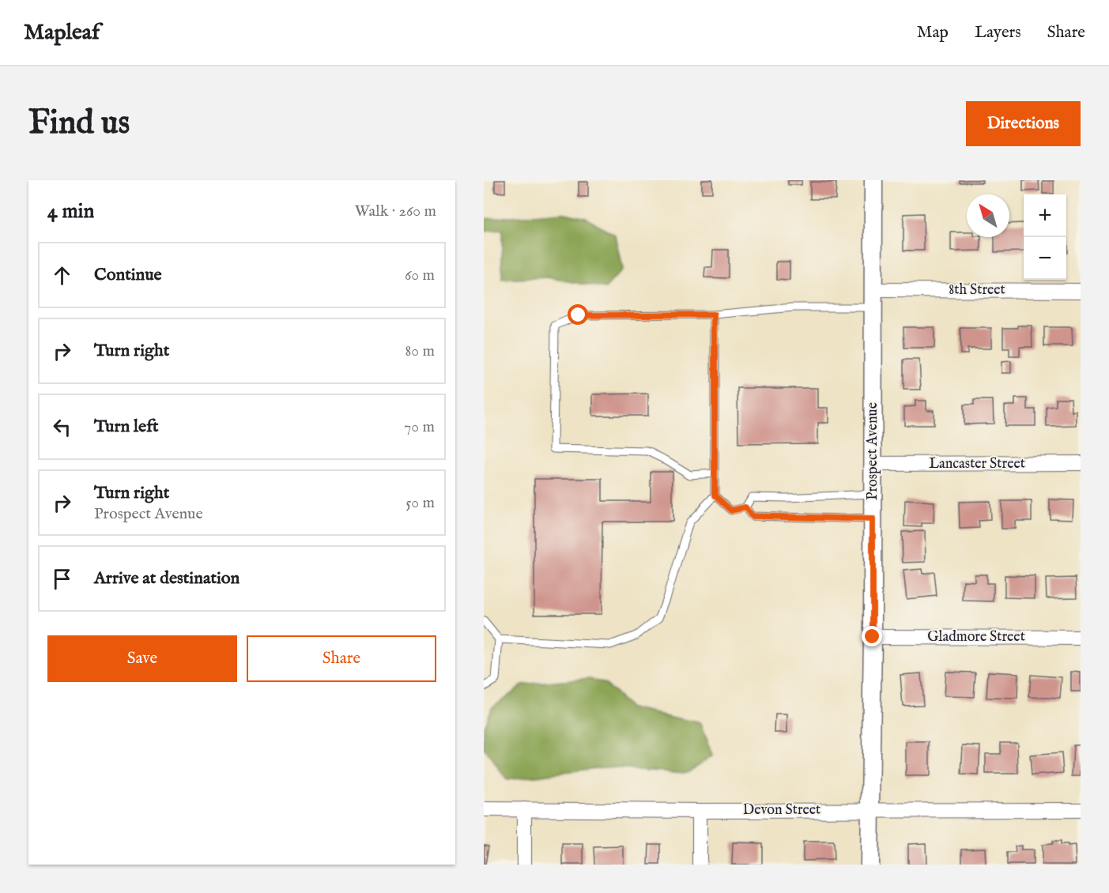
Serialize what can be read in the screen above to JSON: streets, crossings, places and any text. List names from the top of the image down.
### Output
{
  "streets": {
    "street": [
      "8th Street",
      "Prospect Avenue",
      "Lancaster Street",
      "Gladmore Street",
      "Devon Street"
    ]
  },
  "crossings": [
    ["8th Street", "Prospect Avenue"],
    ["Prospect Avenue", "Lancaster Street"],
    ["Prospect Avenue", "Gladmore Street"],
    ["Prospect Avenue", "Devon Street"]
  ],
  "north": "top left",
  "page": {
    "header": "Mapleaf",
    "nav": ["Map", "Layers", "Share"],
    "buttons": [
      "Directions",
      ["Save", "Share"]
    ],
    "title": "Find us",
    "heading": ["4 min", "Walk · 260 m"],
    "map_buttons": ["+", "−"],
    "list": [
      ["Continue", "60 m"],
      ["Turn right", "80 m"],
      ["Turn left", "70 m"],
      ["Turn right", "Prospect Avenue", "50 m"],
      "Arrive at destination"
    ]
  }
}
